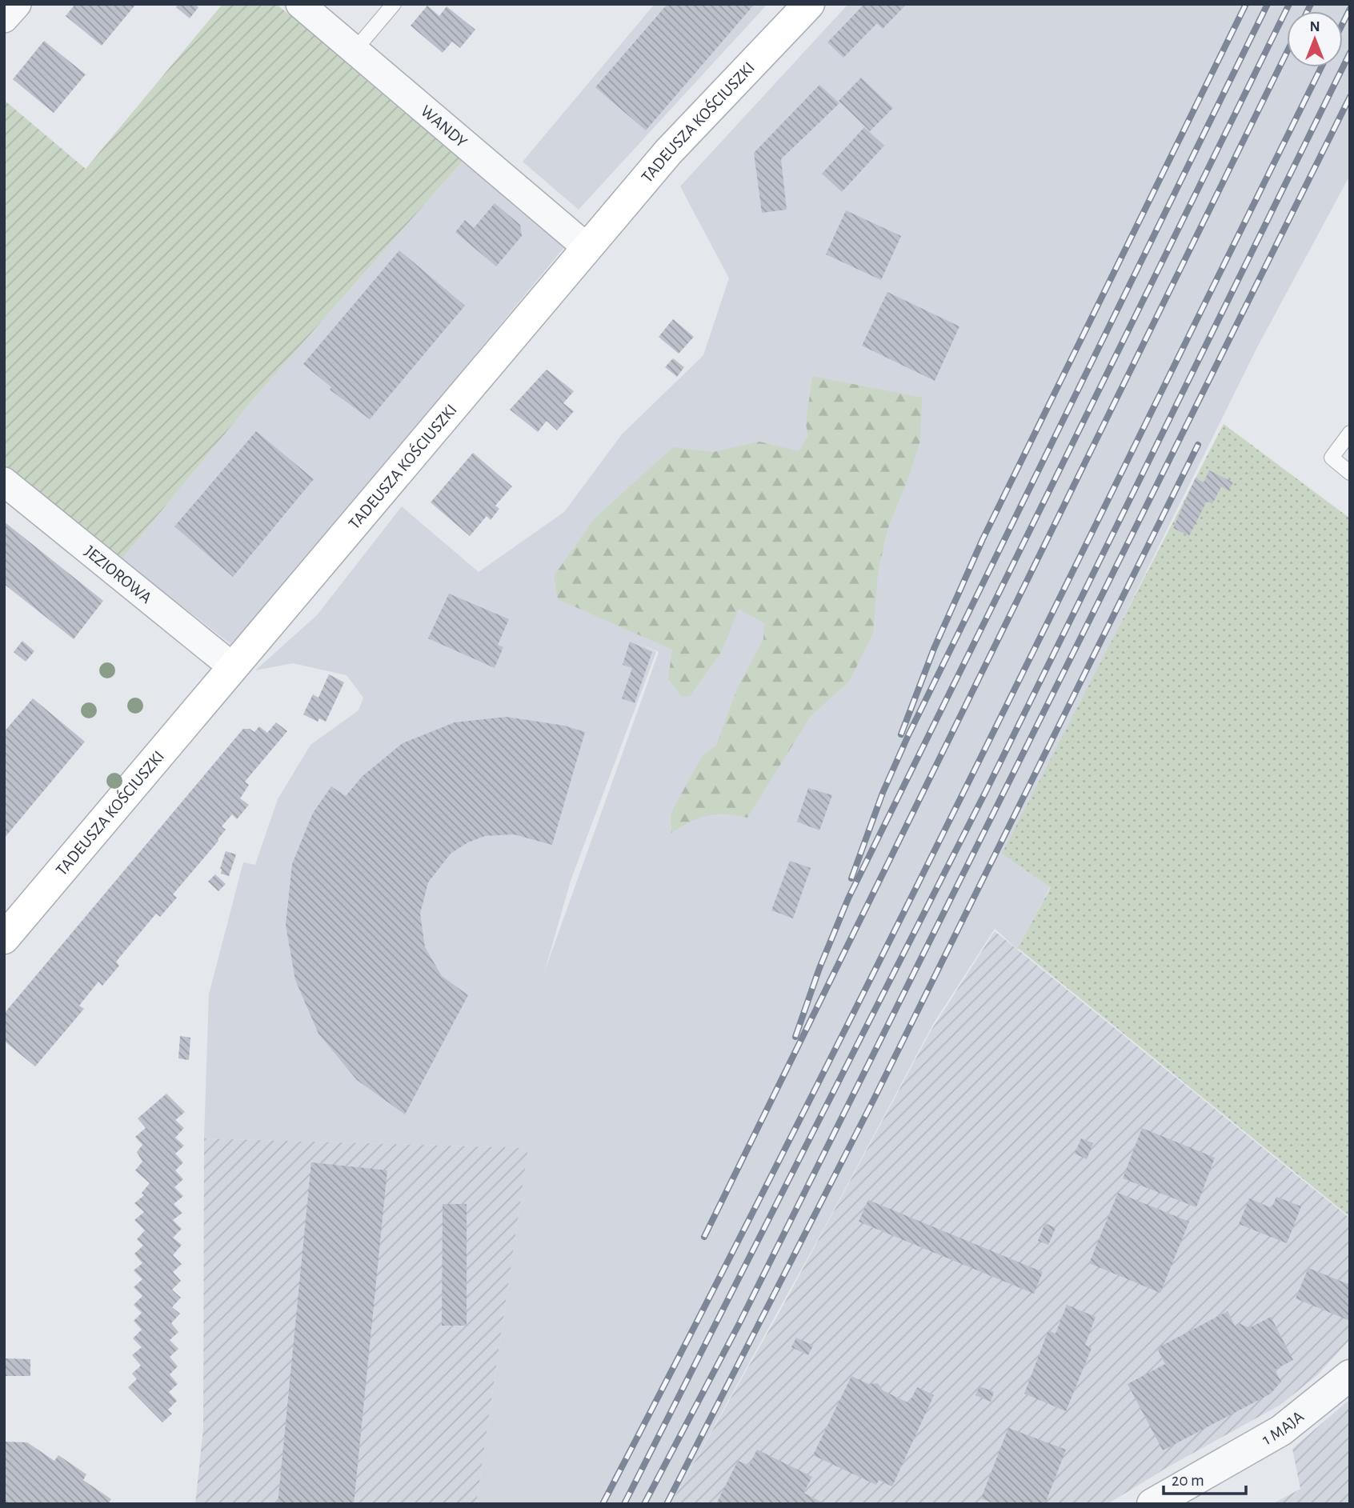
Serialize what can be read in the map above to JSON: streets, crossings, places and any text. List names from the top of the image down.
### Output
{
  "streets": {
    "main road": ["TADEUSZA KOŚCIUSZKI"],
    "street": ["WANDY", "JEZIOROWA", "1 MAJA"]
  },
  "crossings": [
    ["TADEUSZA KOŚCIUSZKI", "WANDY"],
    ["TADEUSZA KOŚCIUSZKI", "JEZIOROWA"]
  ],
  "scale_bar": "20 m",
  "north": "top"
}
